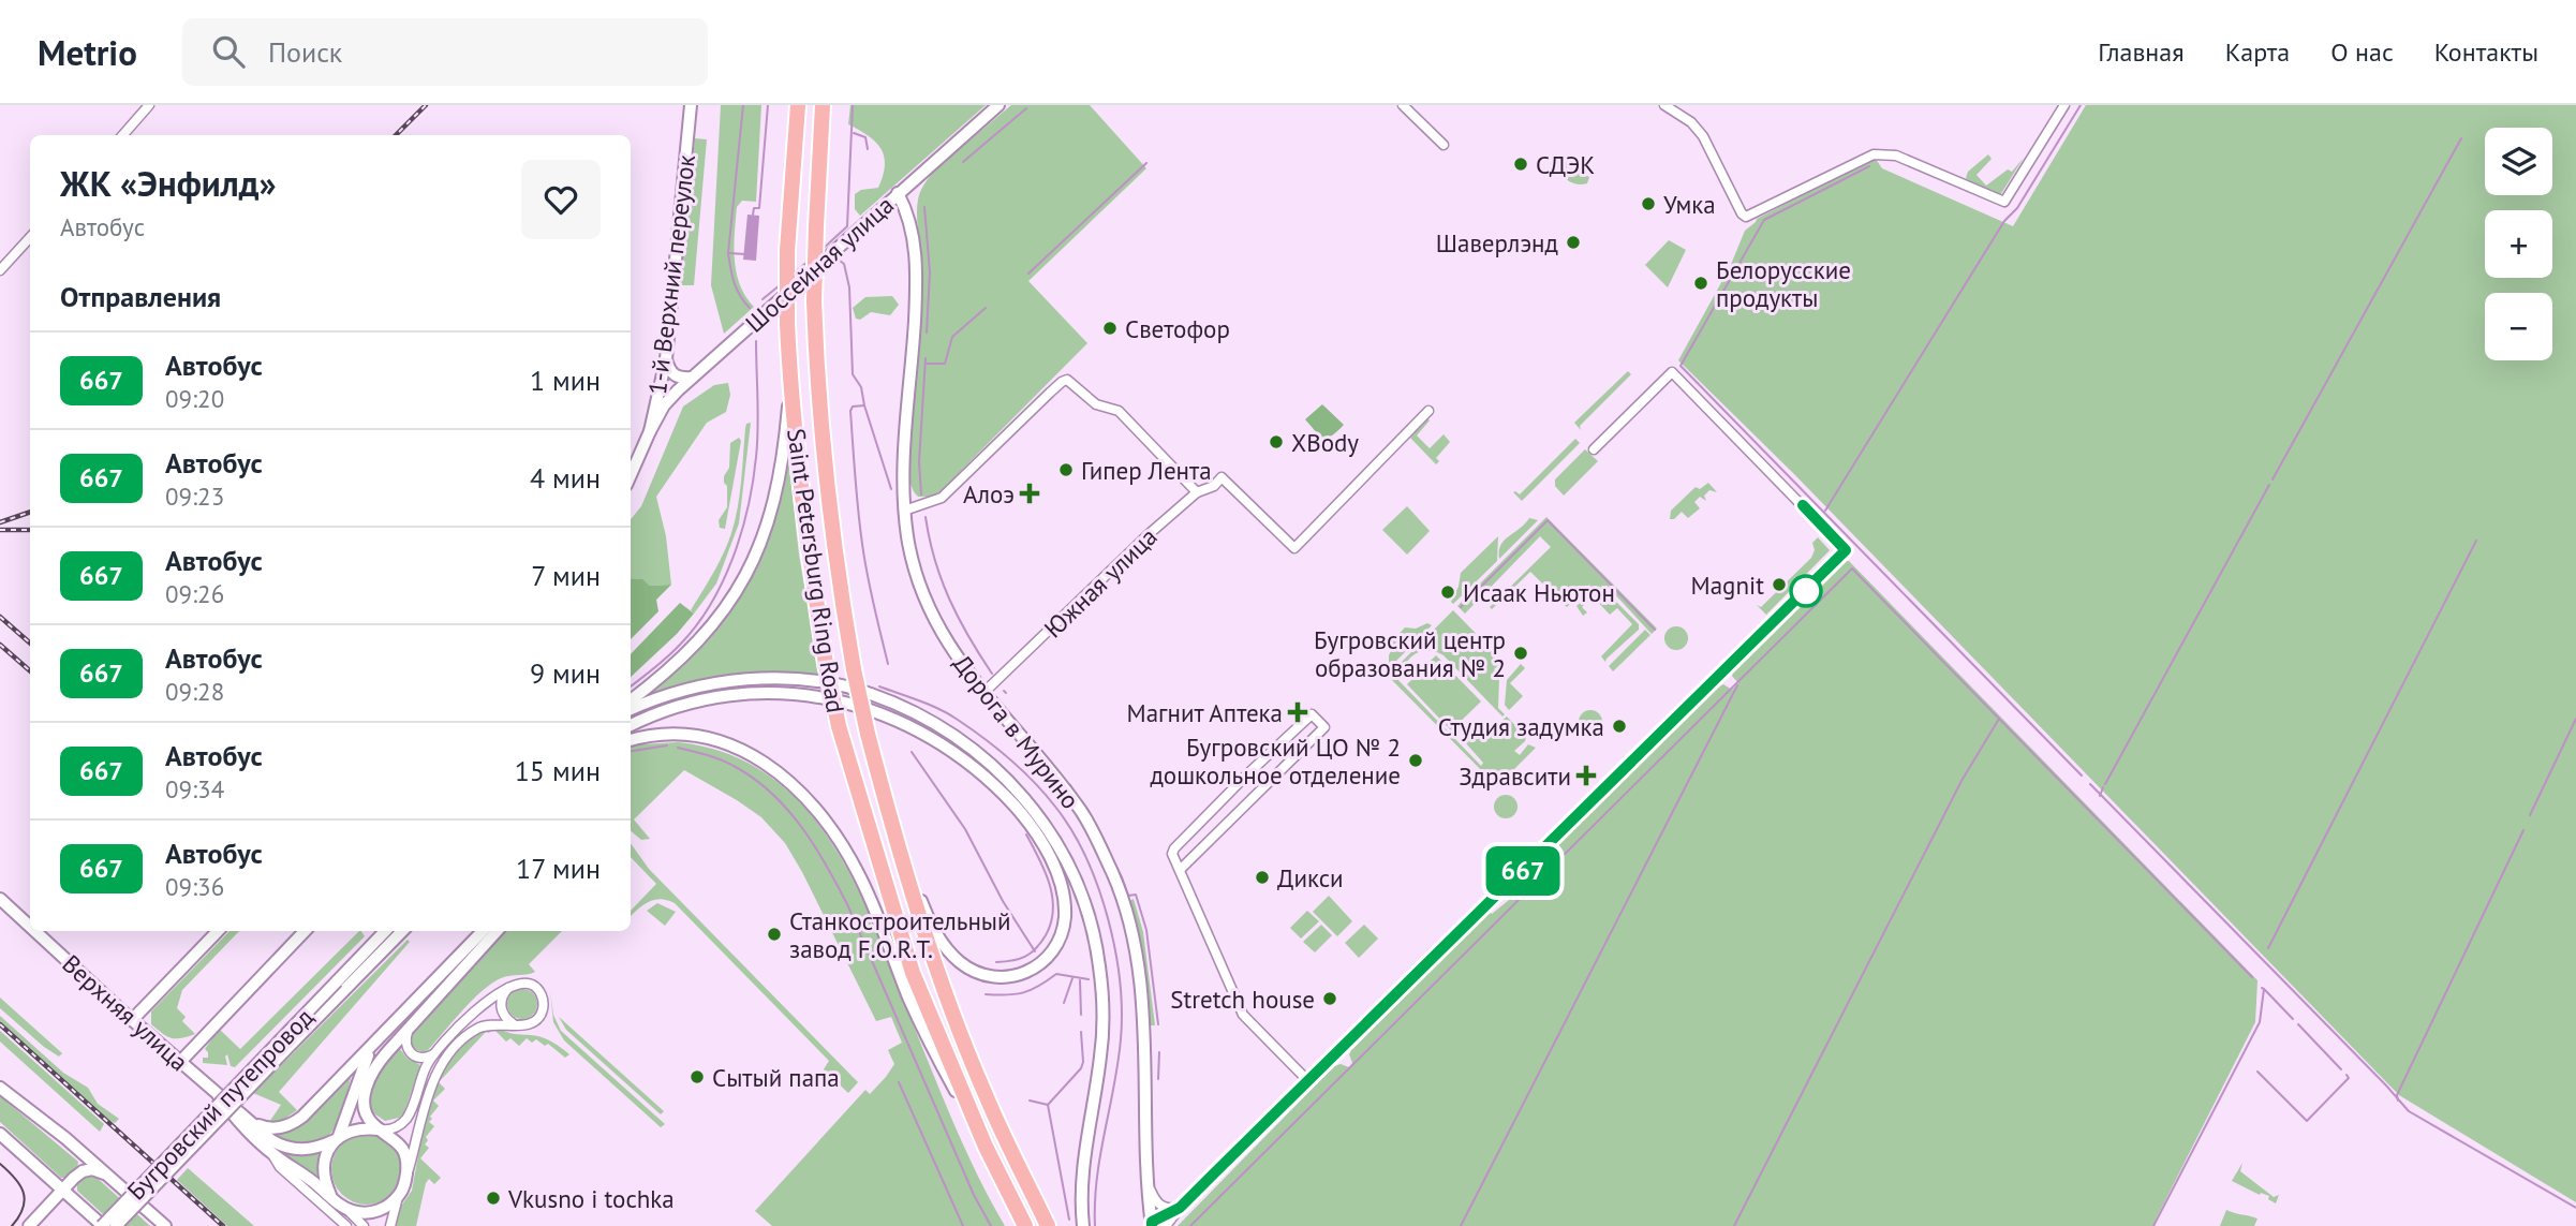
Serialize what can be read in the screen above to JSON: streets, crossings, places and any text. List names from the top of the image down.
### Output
{
  "streets": {
    "highway": ["Saint Petersburg Ring Road"],
    "main road": [
      "Шоссейная улица",
      "1-й Верхний переулок",
      "Дорога в Мурино",
      "Верхняя улица",
      "Бугровский путепровод"
    ],
    "street": ["Южная улица"]
  },
  "crossings": [
    ["Шоссейная улица", "1-й Верхний переулок"],
    ["Шоссейная улица", "Дорога в Мурино"],
    ["Южная улица", "Дорога в Мурино"]
  ],
  "places": {
    "other": [
      "СДЭК",
      "Умка",
      "Шаверлэнд",
      "Белорусские продукты",
      "Светофор",
      "XBody",
      "Гипер Лента",
      "Magnit",
      "Исаак Ньютон",
      "Бугровский центр образования № 2",
      "Студия задумка",
      "Бугровский ЦО № 2 дошкольное отделение",
      "Дикси",
      "Станкостроительный завод F.O.R.T.",
      "Stretch house",
      "Сытый папа",
      "Vkusno i tochka"
    ],
    "health": ["Алоэ", "Магнит Аптека", "Здравсити"]
  },
  "lines": ["bus line 667"],
  "page": {
    "header": "Metrio",
    "search": "Поиск",
    "nav": [
      "Главная",
      "Карта",
      "О нас",
      "Контакты"
    ],
    "on_map": "667",
    "map_buttons": ["+", "−"],
    "heading": [
      ["ЖК «Энфилд»", "Автобус"],
      "Отправления"
    ],
    "list": [
      {
        "mark": "667",
        "name": "Автобус",
        "note": "09:20",
        "value": "1 мин"
      },
      {
        "mark": "667",
        "name": "Автобус",
        "note": "09:23",
        "value": "4 мин"
      },
      {
        "mark": "667",
        "name": "Автобус",
        "note": "09:26",
        "value": "7 мин"
      },
      {
        "mark": "667",
        "name": "Автобус",
        "note": "09:28",
        "value": "9 мин"
      },
      {
        "mark": "667",
        "name": "Автобус",
        "note": "09:34",
        "value": "15 мин"
      },
      {
        "mark": "667",
        "name": "Автобус",
        "note": "09:36",
        "value": "17 мин"
      }
    ]
  }
}
